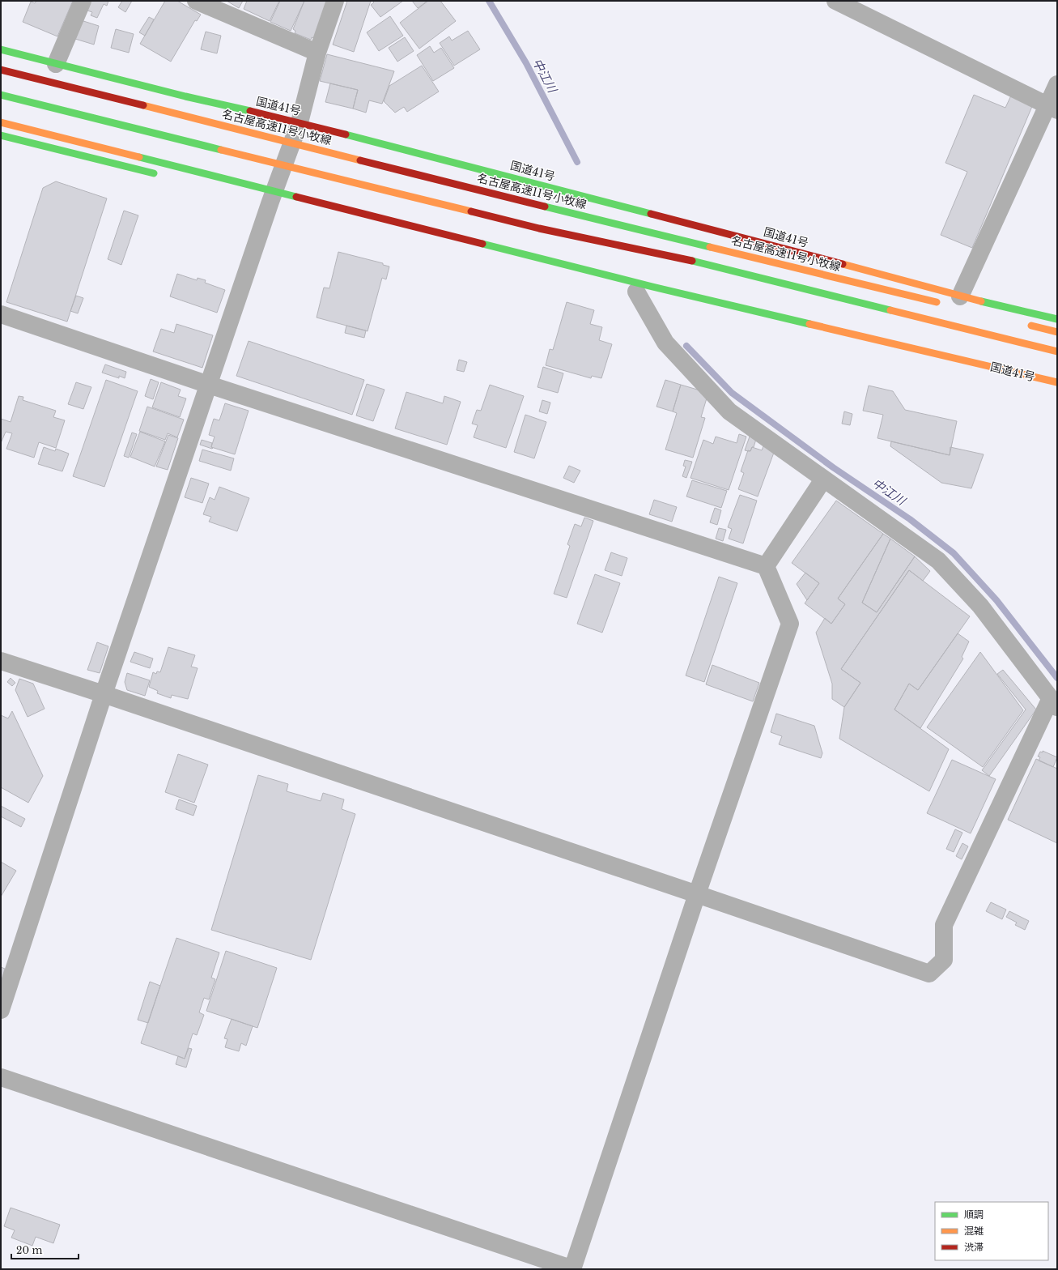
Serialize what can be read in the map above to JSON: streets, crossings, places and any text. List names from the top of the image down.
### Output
{
  "streets": {
    "highway": ["国道41号", "名古屋高速11号小牧線"]
  },
  "crossings": [
    ["国道41号", "名古屋高速11号小牧線"]
  ],
  "water": ["中江川"],
  "legend": ["順調", "混雑", "渋滞"],
  "scale_bar": "20 m"
}
